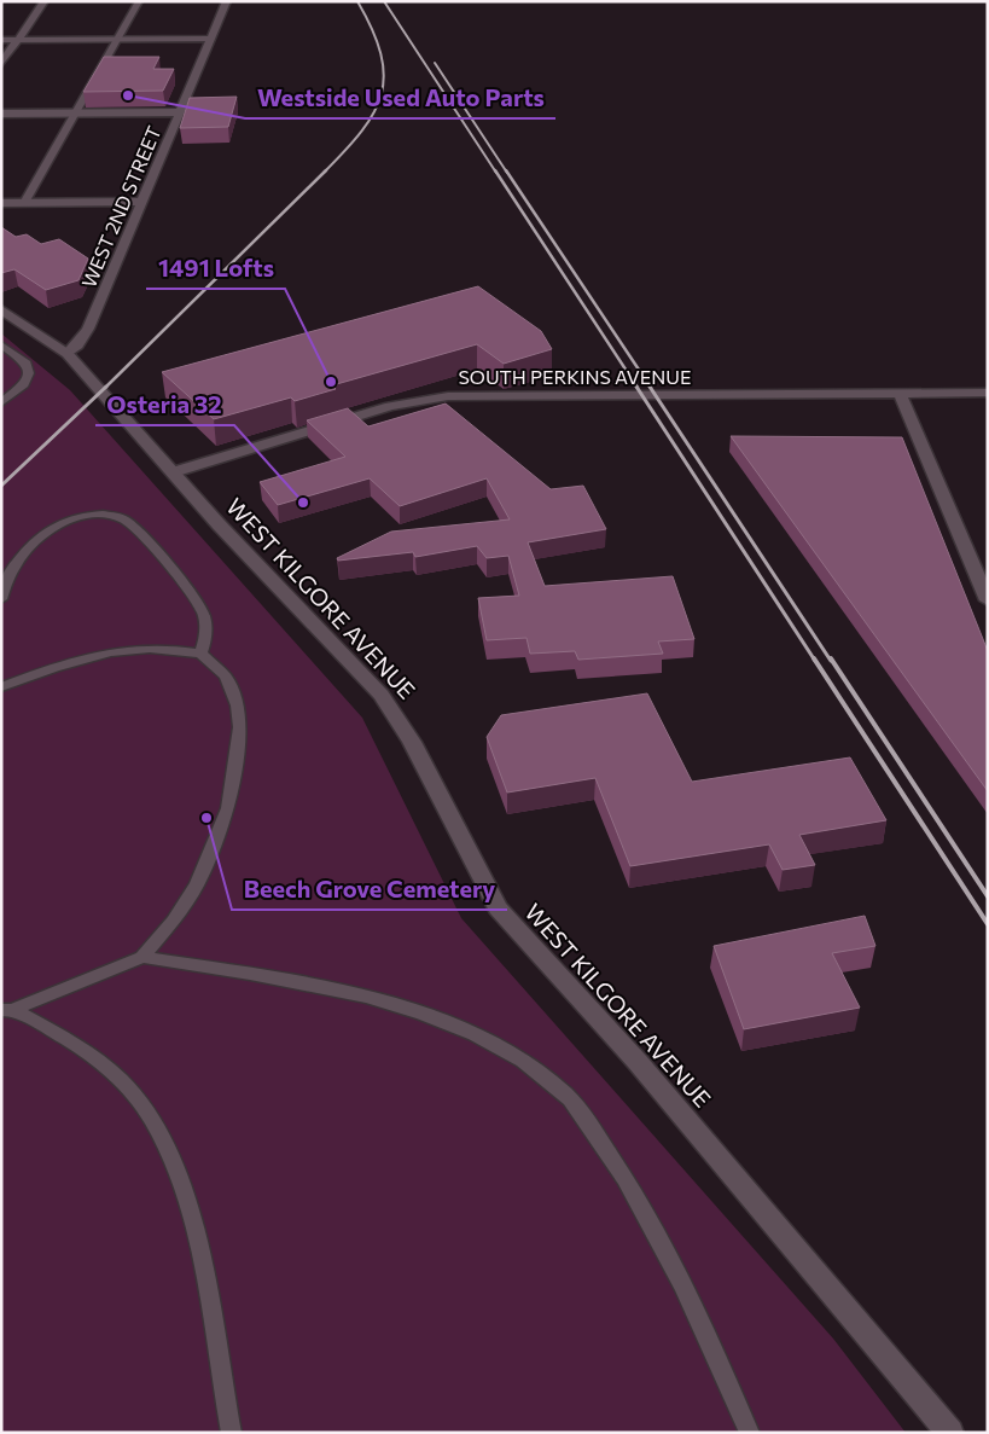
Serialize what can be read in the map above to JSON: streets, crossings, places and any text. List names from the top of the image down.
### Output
{
  "streets": {
    "street": ["WEST 2ND STREET", "SOUTH PERKINS AVENUE", "WEST KILGORE AVENUE"]
  },
  "crossings": [
    ["WEST 2ND STREET", "WEST KILGORE AVENUE"],
    ["SOUTH PERKINS AVENUE", "WEST KILGORE AVENUE"]
  ],
  "places": [
    "Westside Used Auto Parts",
    "1491 Lofts",
    "Osteria 32",
    "Beech Grove Cemetery"
  ]
}
